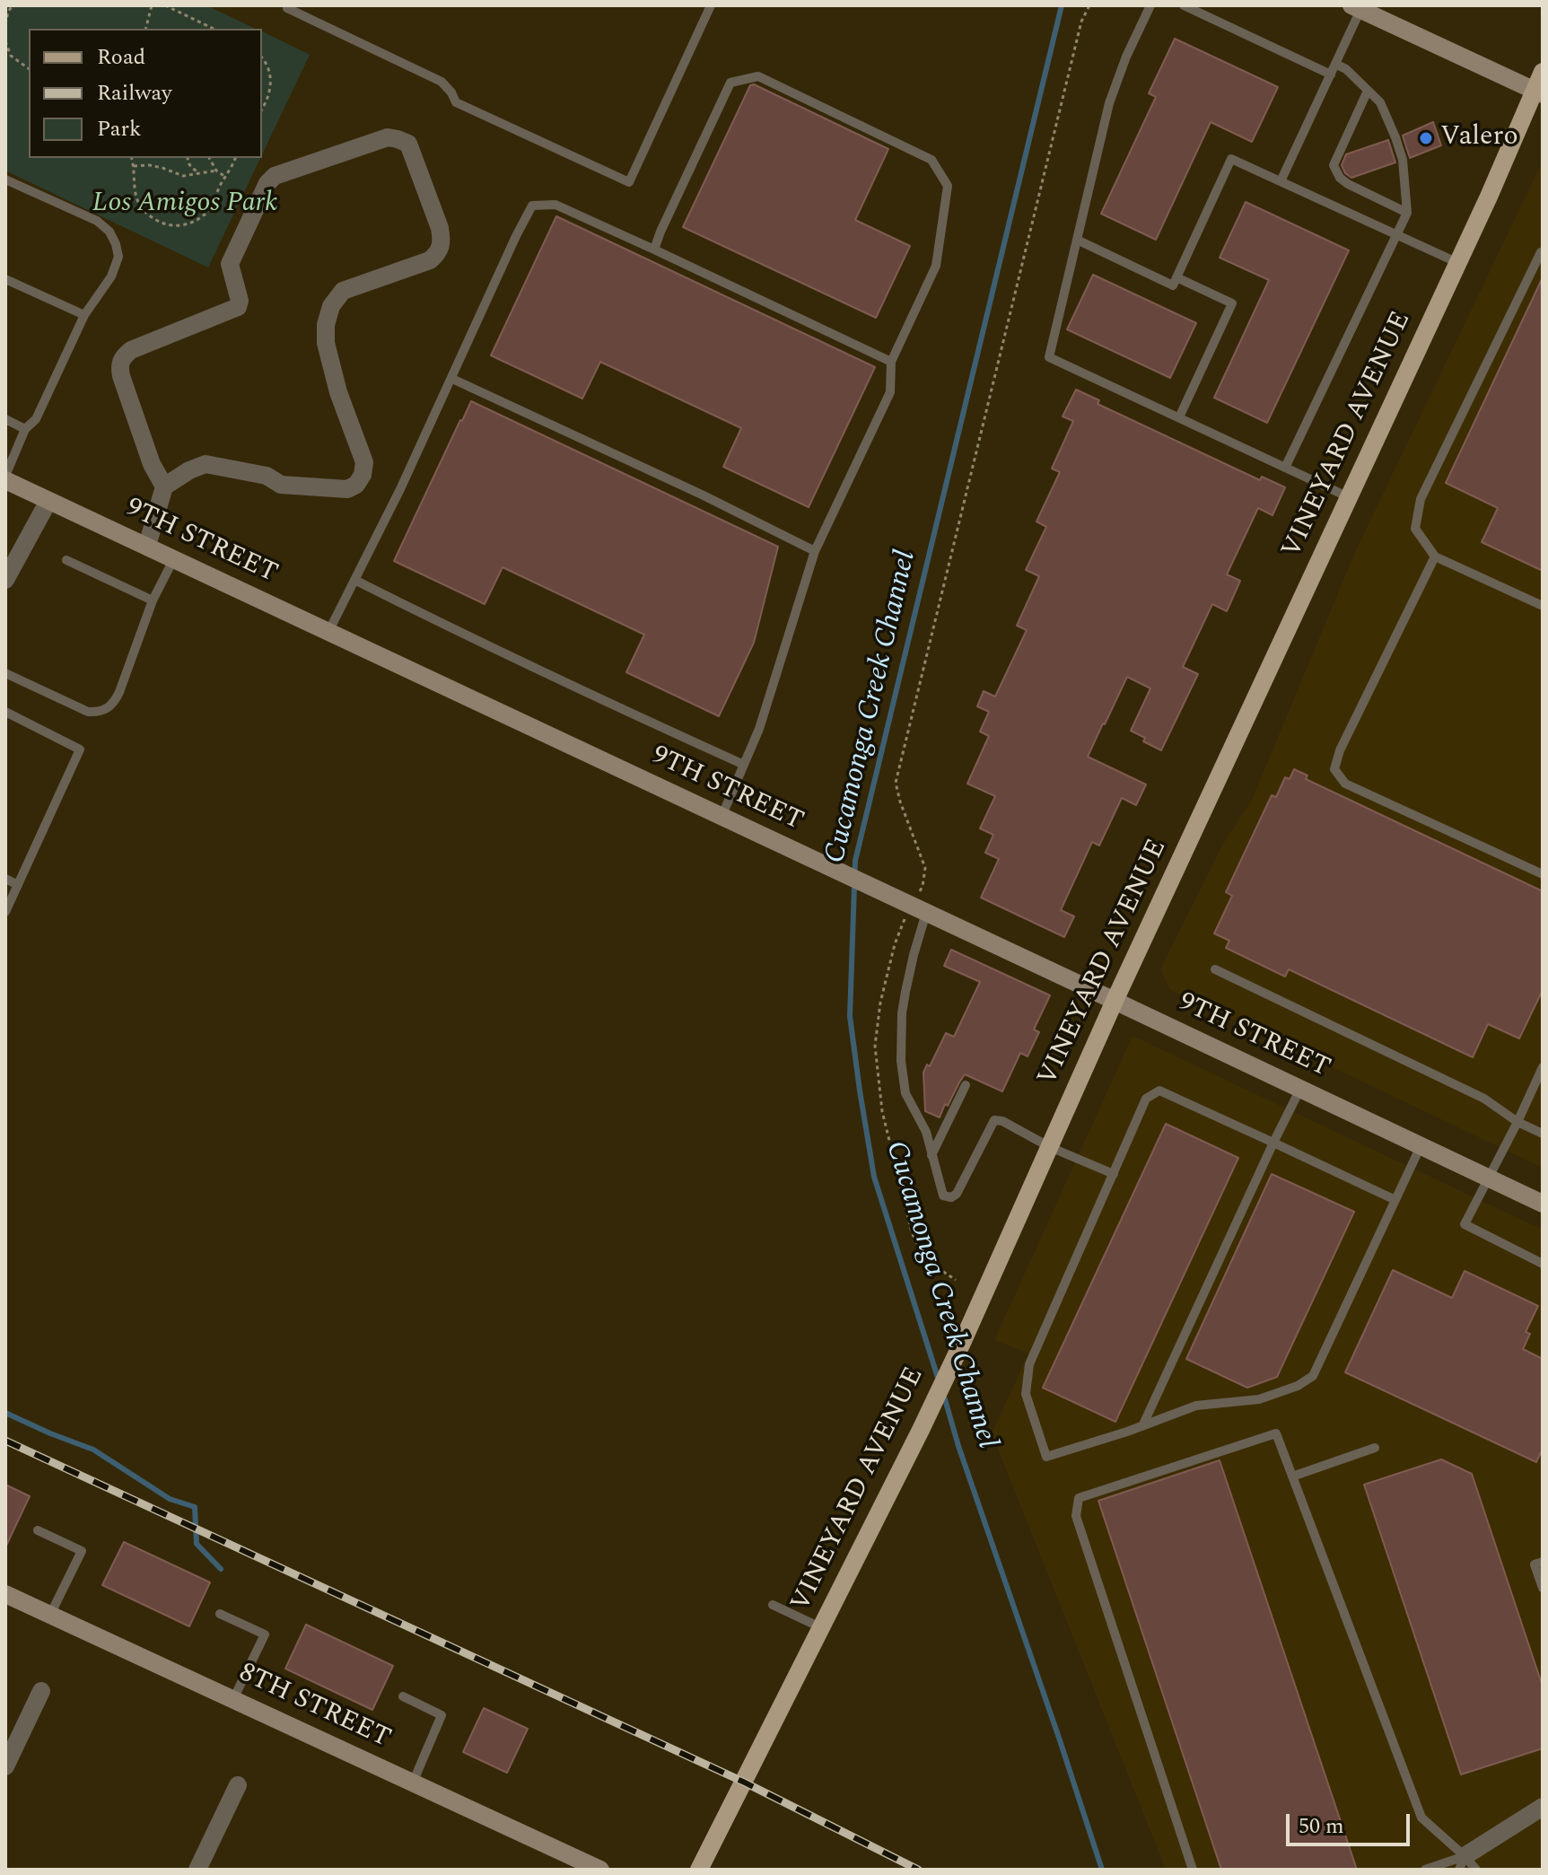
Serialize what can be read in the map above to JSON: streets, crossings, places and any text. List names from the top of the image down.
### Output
{
  "streets": {
    "main road": ["VINEYARD AVENUE"],
    "street": ["9TH STREET", "8TH STREET"]
  },
  "crossings": [
    ["VINEYARD AVENUE", "9TH STREET"]
  ],
  "water": ["Cucamonga Creek Channel"],
  "parks": ["Los Amigos Park"],
  "places": ["Valero"],
  "legend": ["Road", "Railway", "Park"],
  "scale_bar": "50 m"
}
